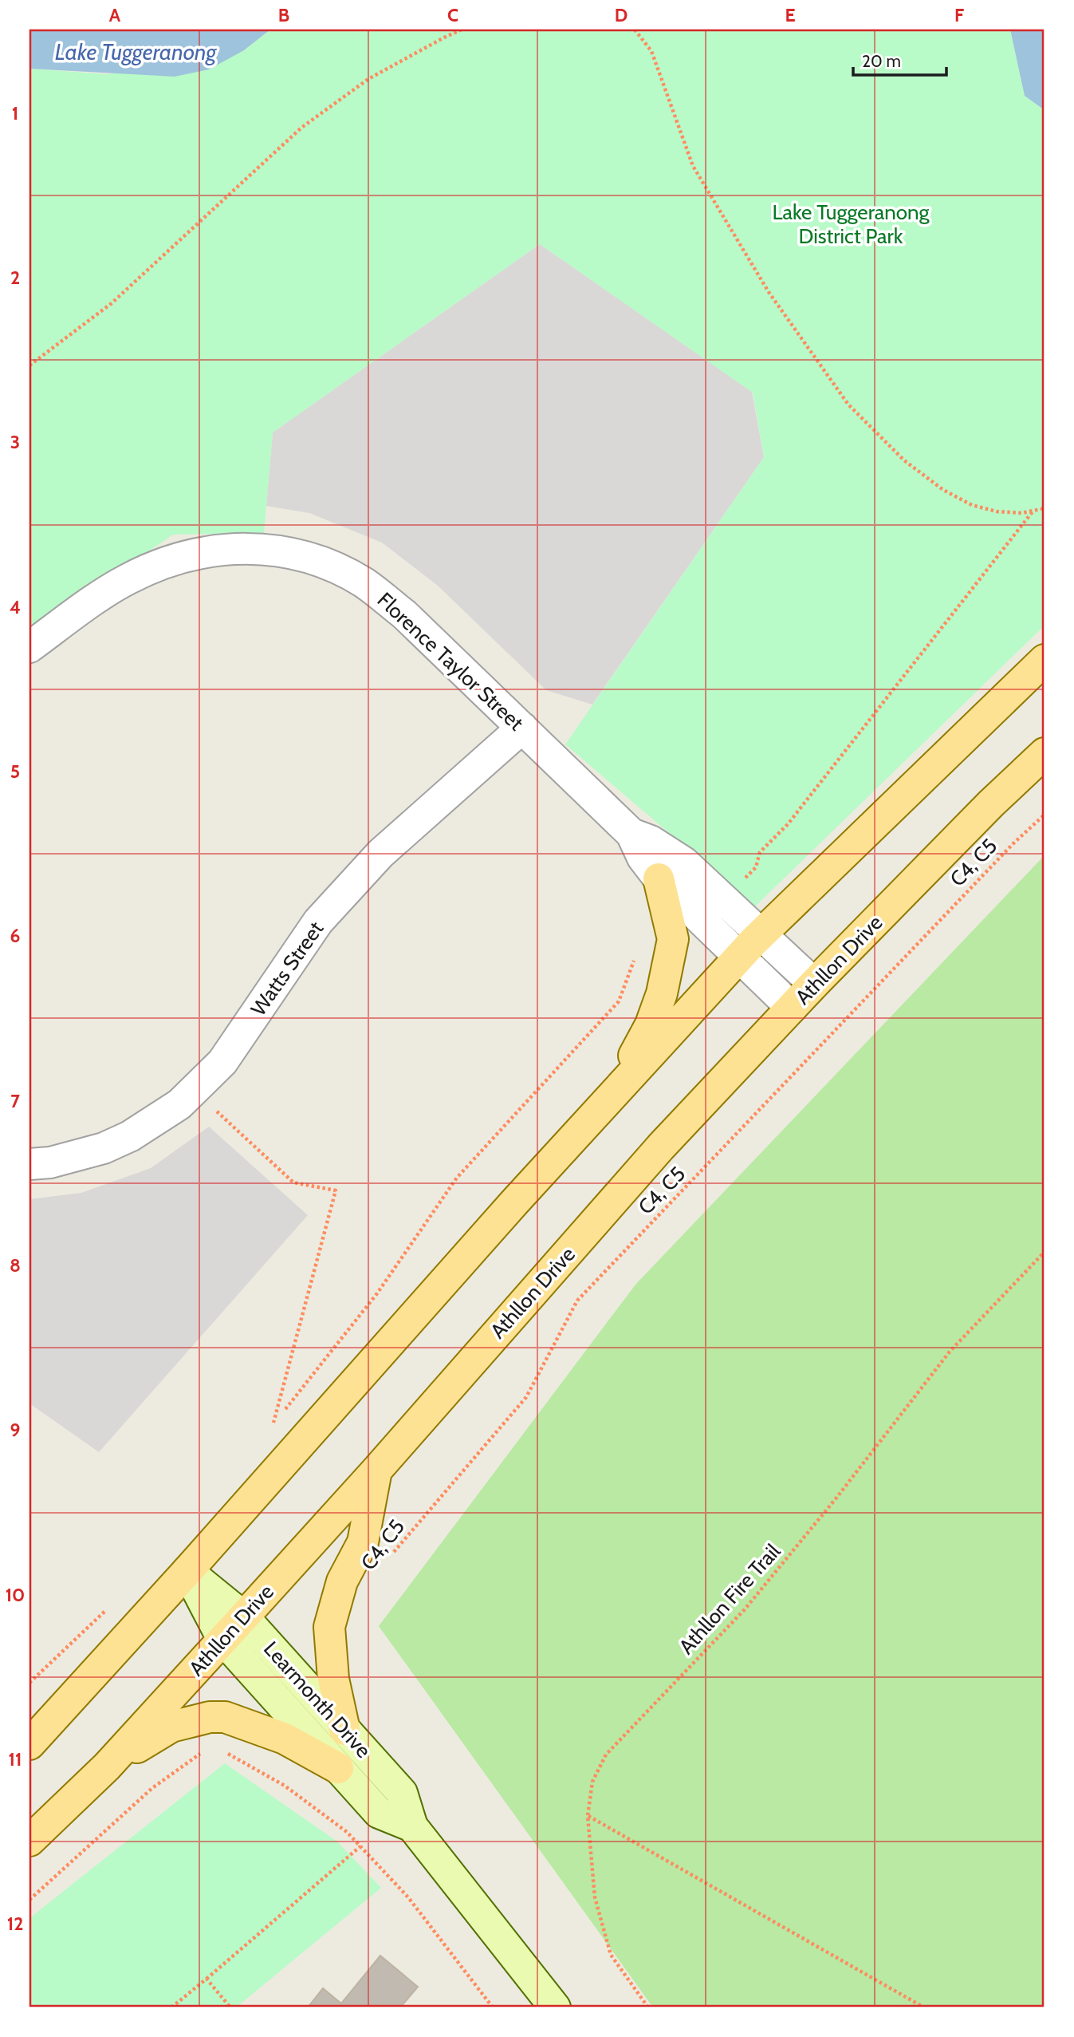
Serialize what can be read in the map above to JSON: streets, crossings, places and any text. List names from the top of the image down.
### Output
{
  "streets": {
    "main road": ["Athllon Drive"],
    "street": ["Florence Taylor Street", "Watts Street", "Learmonth Drive"],
    "path": ["C4, C5", "Athllon Fire Trail"]
  },
  "crossings": [
    ["Florence Taylor Street", "Athllon Drive"],
    ["Florence Taylor Street", "Watts Street"],
    ["Athllon Drive", "Learmonth Drive"]
  ],
  "water": ["Lake Tuggeranong"],
  "parks": ["Lake Tuggeranong District Park"],
  "scale_bar": "20 m",
  "grid": {
    "columns": [
      "A",
      "B",
      "C",
      "D",
      "E",
      "F"
    ],
    "rows": [
      "1",
      "2",
      "3",
      "4",
      "5",
      "6",
      "7",
      "8",
      "9",
      "10",
      "11",
      "12"
    ]
  }
}
